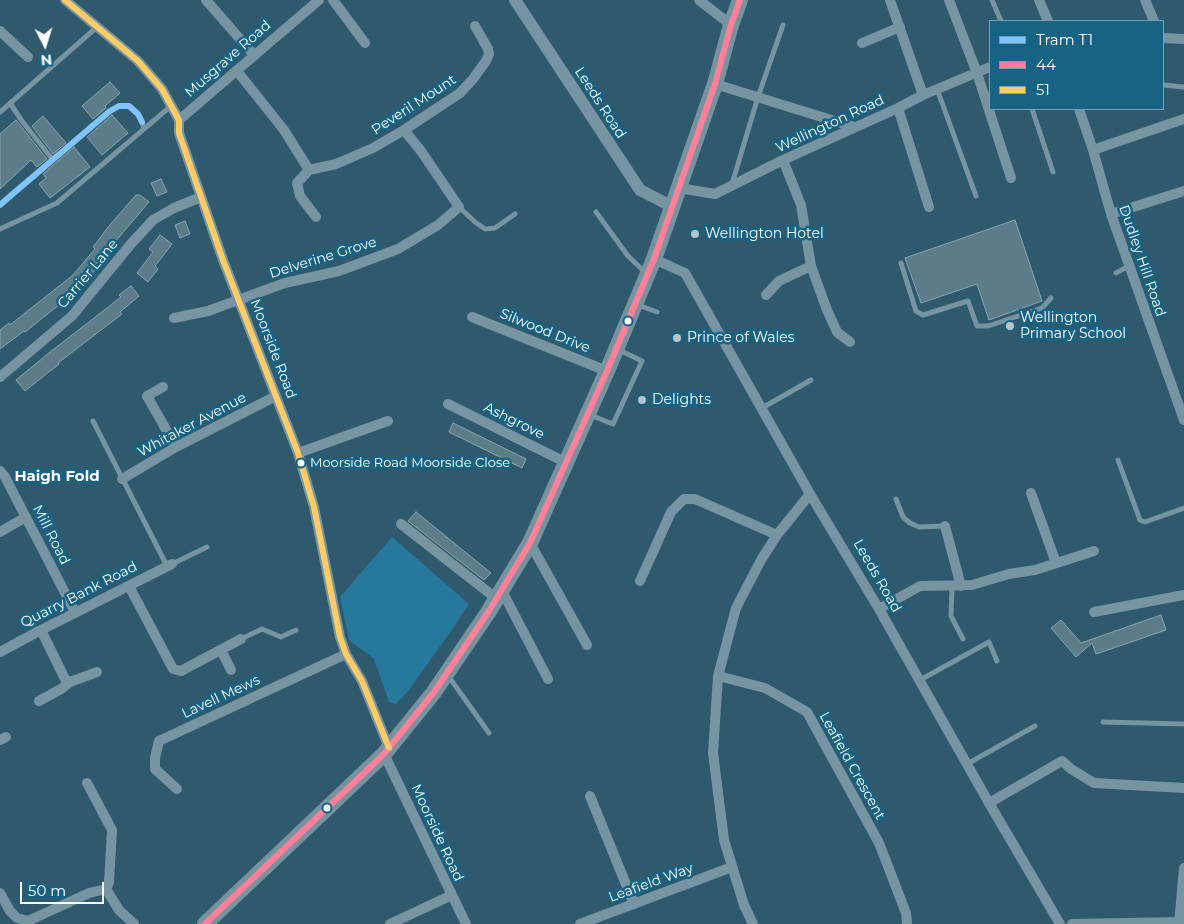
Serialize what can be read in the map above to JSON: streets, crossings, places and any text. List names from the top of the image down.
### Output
{
  "streets": {
    "street": [
      "Musgrave Road",
      "Leeds Road",
      "Peveril Mount",
      "Wellington Road",
      "Delverine Grove",
      "Dudley Hill Road",
      "Carrier Lane",
      "Silwood Drive",
      "Moorside Road",
      "Ashgrove",
      "Whitaker Avenue",
      "Mill Road",
      "Quarry Bank Road",
      "Lavell Mews",
      "Leafield Crescent",
      "Leafield Way"
    ]
  },
  "crossings": [
    ["Musgrave Road", "Moorside Road"],
    ["Delverine Grove", "Moorside Road"],
    ["Carrier Lane", "Moorside Road"],
    ["Moorside Road", "Whitaker Avenue"],
    ["Moorside Road", "Lavell Mews"],
    ["Mill Road", "Quarry Bank Road"]
  ],
  "districts": ["Haigh Fold"],
  "places": [
    "Wellington Hotel",
    "Wellington Primary School",
    "Prince of Wales",
    "Delights",
    "Moorside Road Moorside Close"
  ],
  "lines": ["transit line 44", "transit line 51", "tram line T1"],
  "legend": ["Tram T1", "44", "51"],
  "scale_bar": "50 m",
  "north": "bottom"
}
